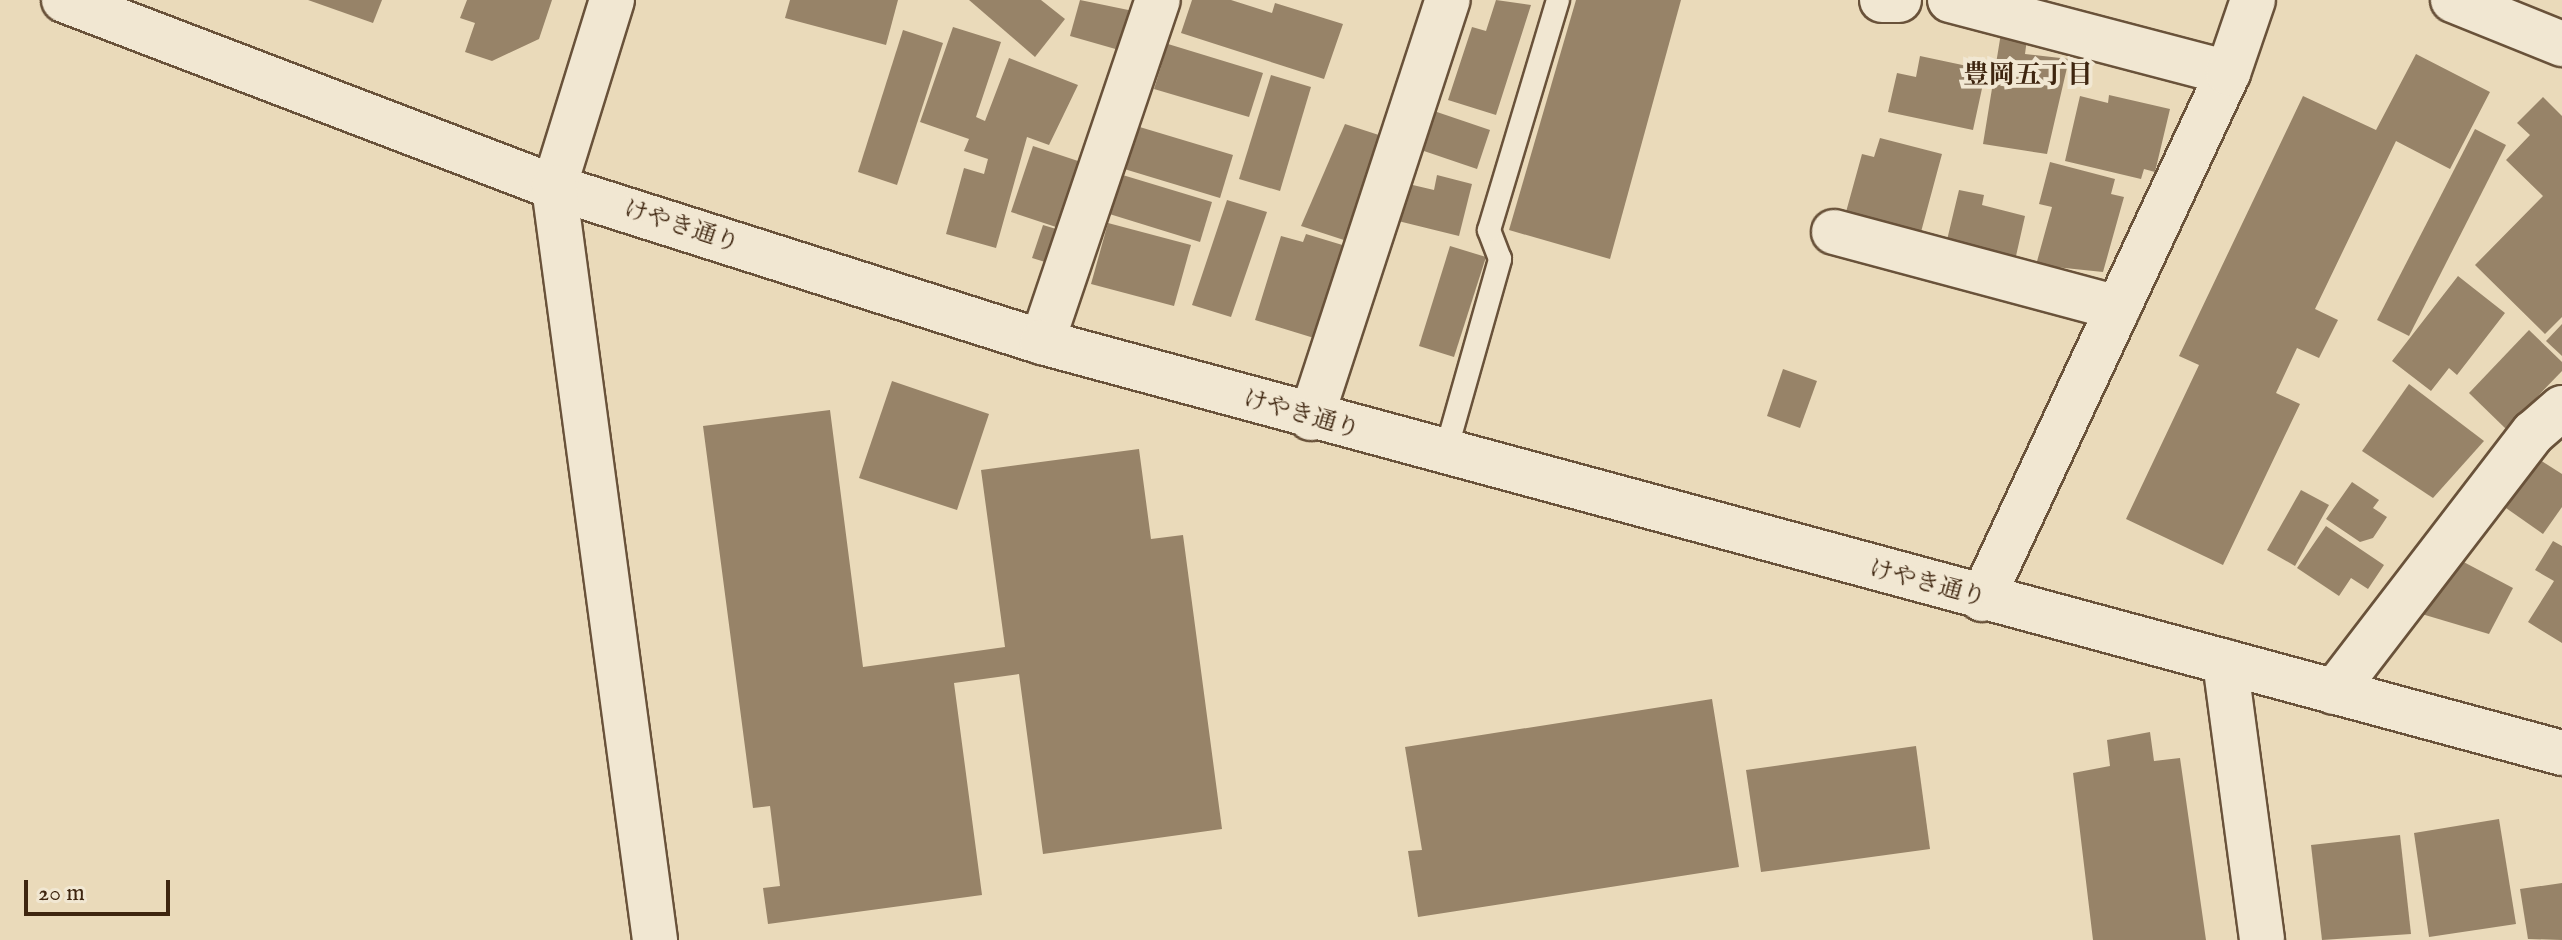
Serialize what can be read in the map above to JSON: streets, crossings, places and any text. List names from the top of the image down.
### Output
{
  "streets": {
    "street": ["けやき通り"]
  },
  "districts": ["豊岡五丁目"],
  "scale_bar": "20 m"
}
